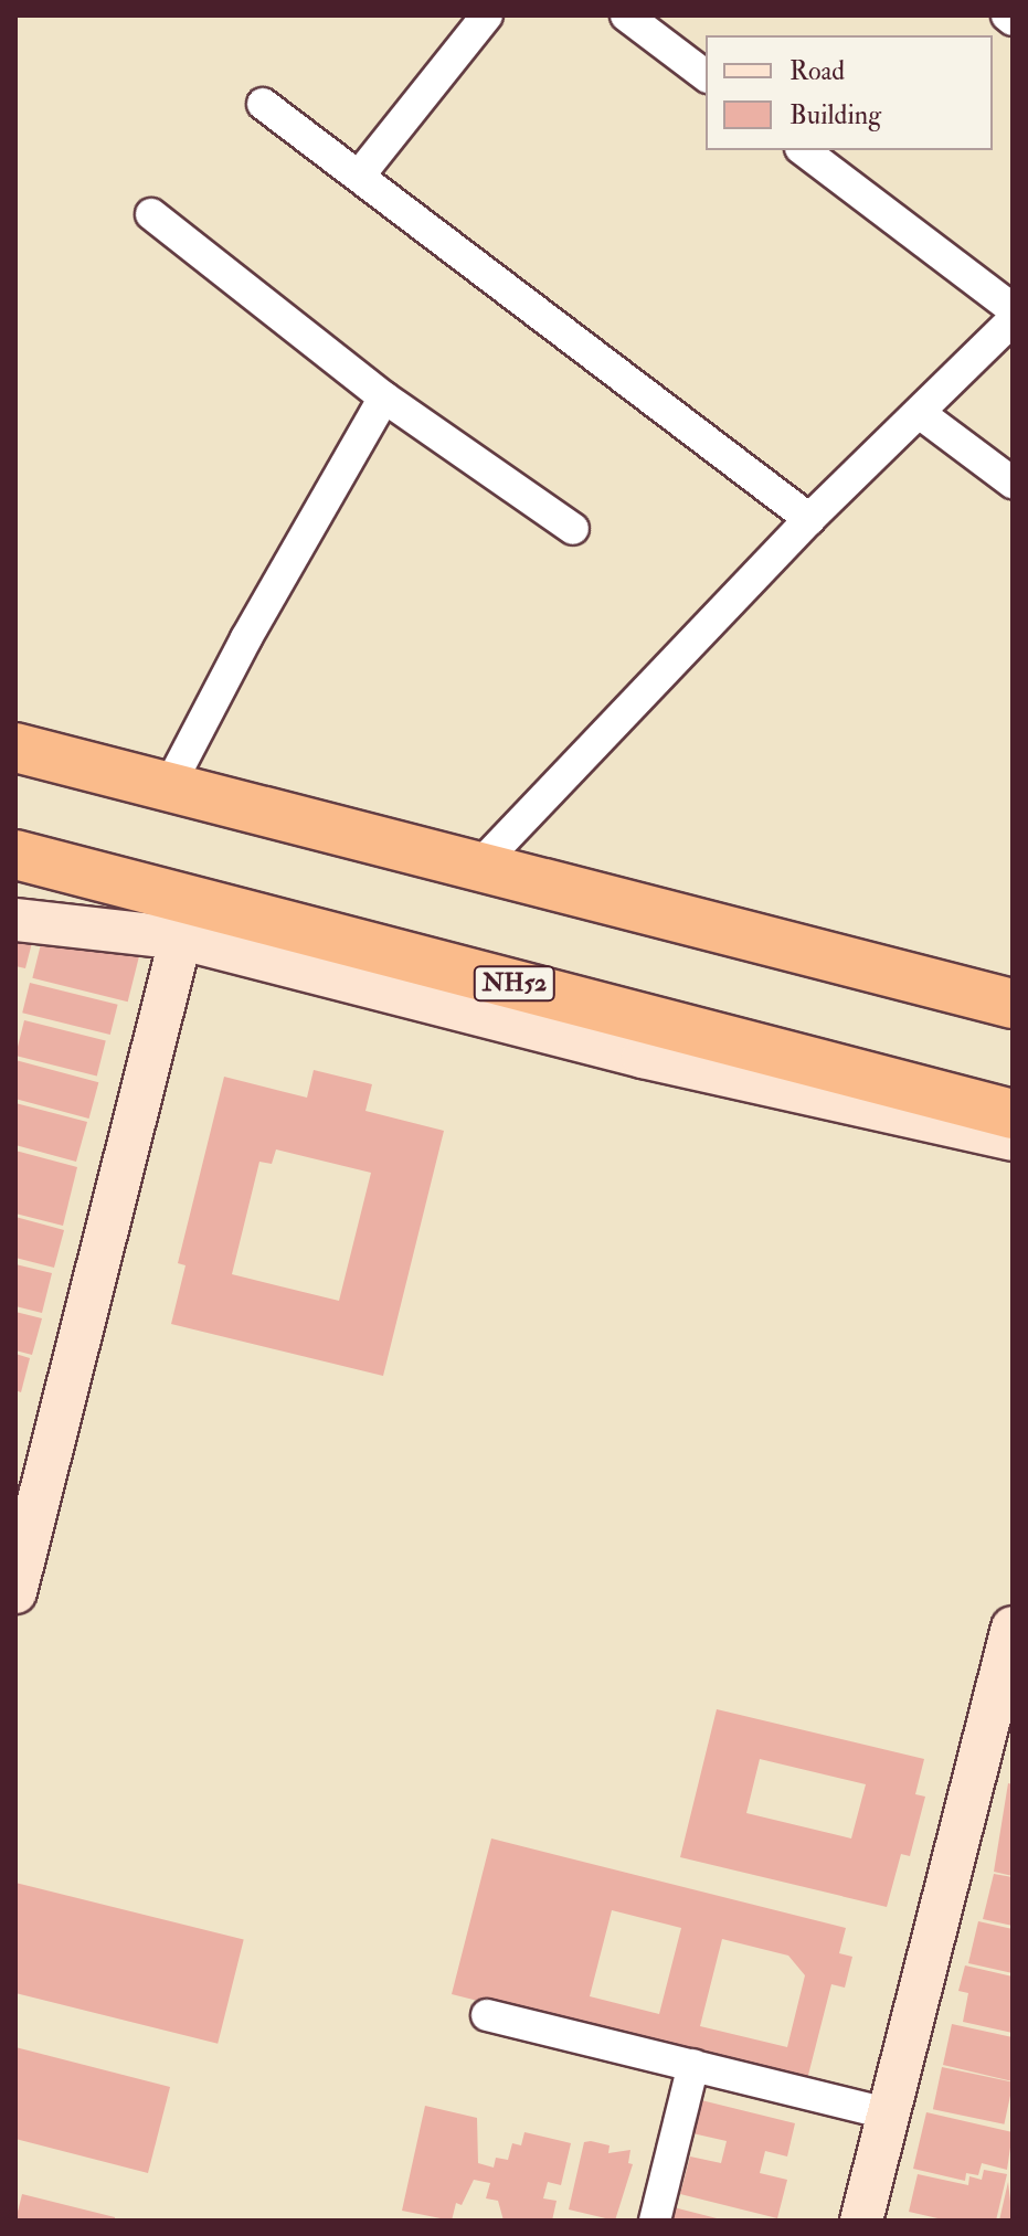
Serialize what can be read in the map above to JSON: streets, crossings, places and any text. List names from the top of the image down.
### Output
{
  "streets": {
    "highway": ["NH52"]
  },
  "legend": ["Road", "Building"]
}
